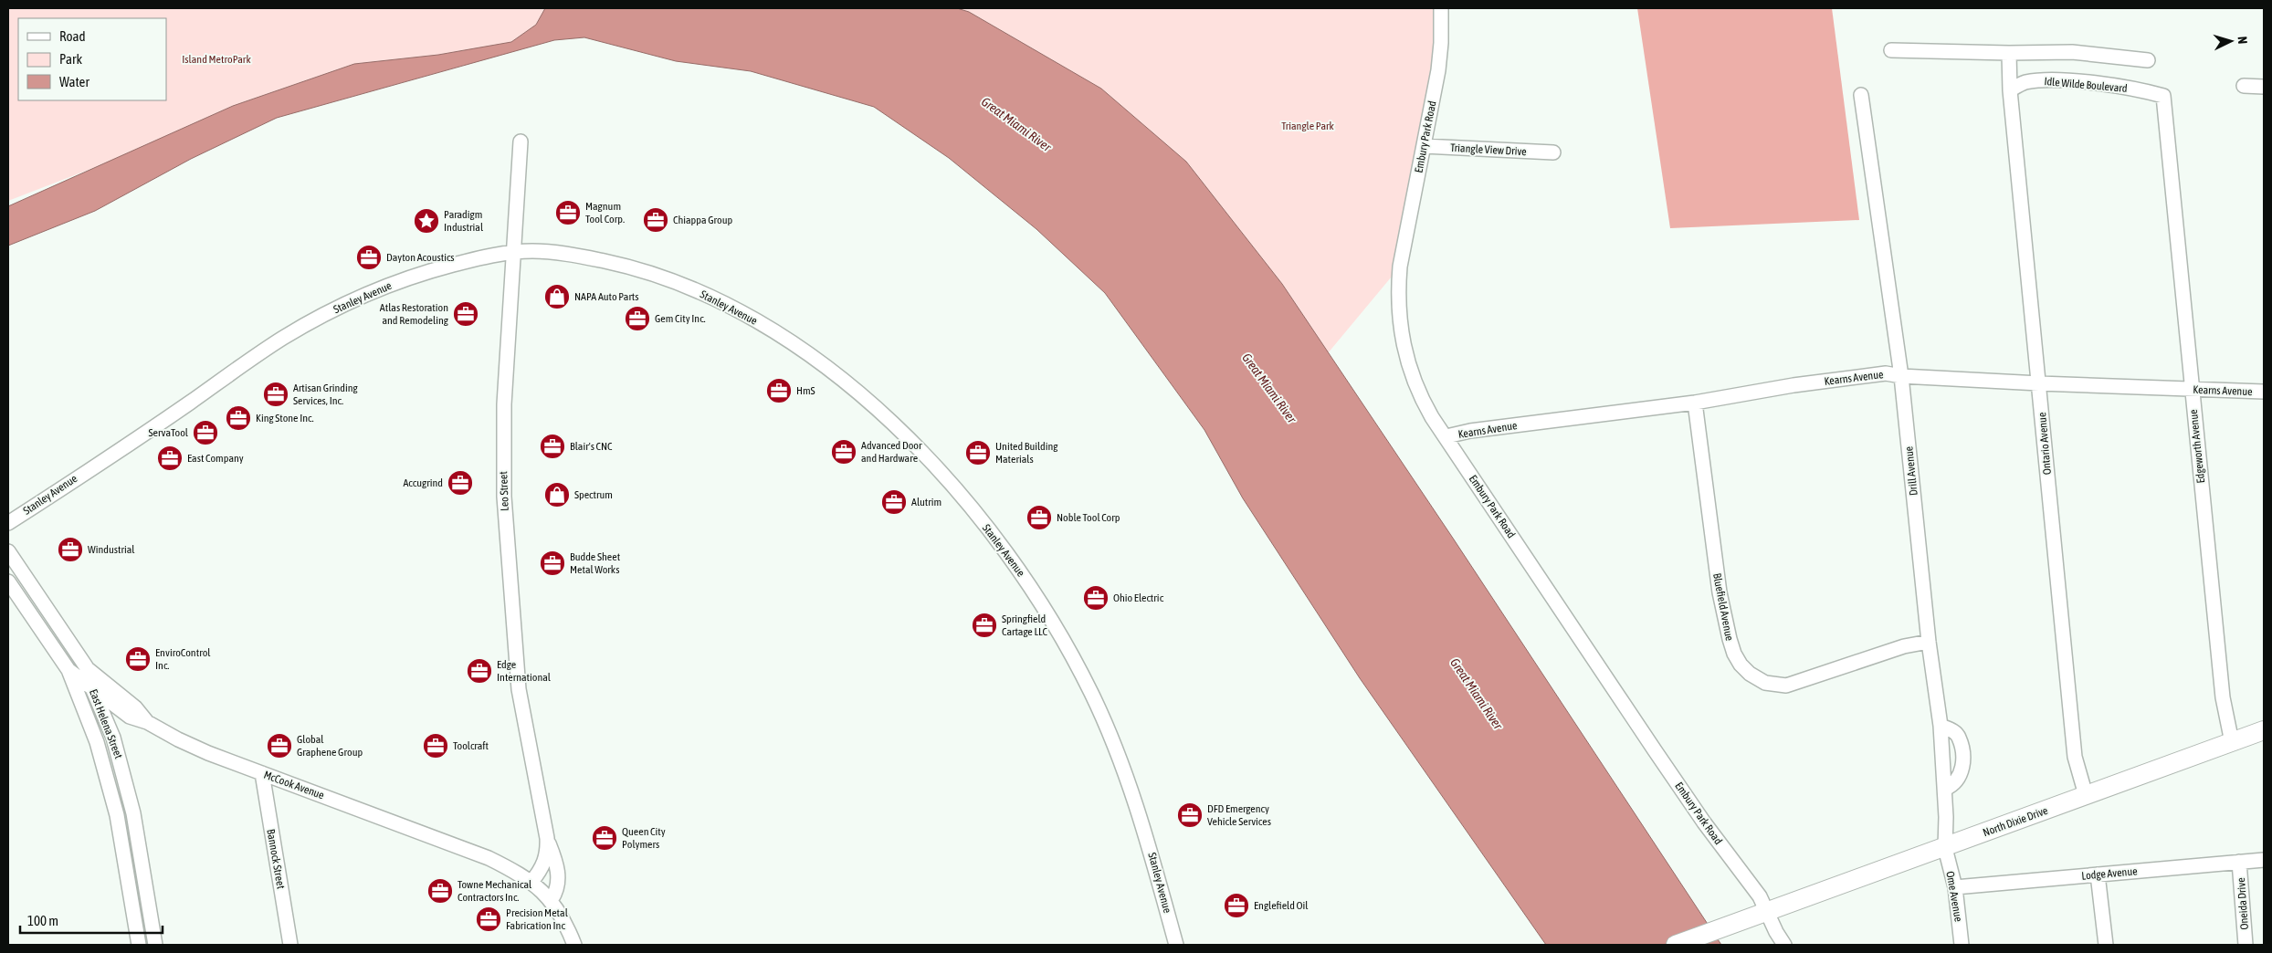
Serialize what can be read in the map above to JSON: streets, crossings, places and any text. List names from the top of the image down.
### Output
{
  "streets": {
    "main road": ["North Dixie Drive"],
    "street": [
      "Idle Wilde Boulevard",
      "Embury Park Road",
      "Triangle View Drive",
      "Stanley Avenue",
      "Kearns Avenue",
      "Ontario Avenue",
      "Edgeworth Avenue",
      "Drill Avenue",
      "Leo Street",
      "Bluefield Avenue",
      "East Helena Street",
      "McCook Avenue",
      "Bannock Street",
      "Lodge Avenue",
      "Ome Avenue",
      "Oneida Drive"
    ]
  },
  "crossings": [
    ["Idle Wilde Boulevard", "Ontario Avenue"],
    ["Idle Wilde Boulevard", "Edgeworth Avenue"],
    ["Embury Park Road", "Triangle View Drive"],
    ["Embury Park Road", "Kearns Avenue"],
    ["Embury Park Road", "North Dixie Drive"],
    ["Stanley Avenue", "Leo Street"],
    ["Kearns Avenue", "Ontario Avenue"],
    ["Kearns Avenue", "Edgeworth Avenue"],
    ["Kearns Avenue", "Drill Avenue"],
    ["Kearns Avenue", "Bluefield Avenue"],
    ["Ontario Avenue", "North Dixie Drive"],
    ["Edgeworth Avenue", "North Dixie Drive"],
    ["Drill Avenue", "Bluefield Avenue"],
    ["Drill Avenue", "North Dixie Drive"],
    ["Drill Avenue", "Ome Avenue"],
    ["Leo Street", "McCook Avenue"],
    ["East Helena Street", "McCook Avenue"],
    ["McCook Avenue", "Bannock Street"],
    ["North Dixie Drive", "Ome Avenue"],
    ["Lodge Avenue", "Ome Avenue"],
    ["Lodge Avenue", "Oneida Drive"]
  ],
  "water": ["Great Miami River"],
  "parks": ["Island MetroPark", "Triangle Park"],
  "places": {
    "office": [
      "Magnum Tool Corp.",
      "Chiappa Group",
      "Dayton Acoustics",
      "Atlas Restoration and Remodeling",
      "Gem City Inc.",
      "HmS",
      "Artisan Grinding Services, Inc.",
      "King Stone Inc.",
      "ServaTool",
      "Blair's CNC",
      "Advanced Door and Hardware",
      "United Building Materials",
      "East Company",
      "Accugrind",
      "Alutrim",
      "Noble Tool Corp",
      "Windustrial",
      "Budde Sheet Metal Works",
      "Ohio Electric",
      "Springfield Cartage LLC",
      "EnviroControl Inc.",
      "Edge International",
      "Global Graphene Group",
      "Toolcraft",
      "DFD Emergency Vehicle Services",
      "Queen City Polymers",
      "Towne Mechanical Contractors Inc.",
      "Englefield Oil",
      "Precision Metal Fabrication Inc"
    ],
    "place": ["Paradigm Industrial"],
    "shop": ["NAPA Auto Parts", "Spectrum"]
  },
  "legend": ["Road", "Park", "Water"],
  "scale_bar": "100 m",
  "north": "right"
}
